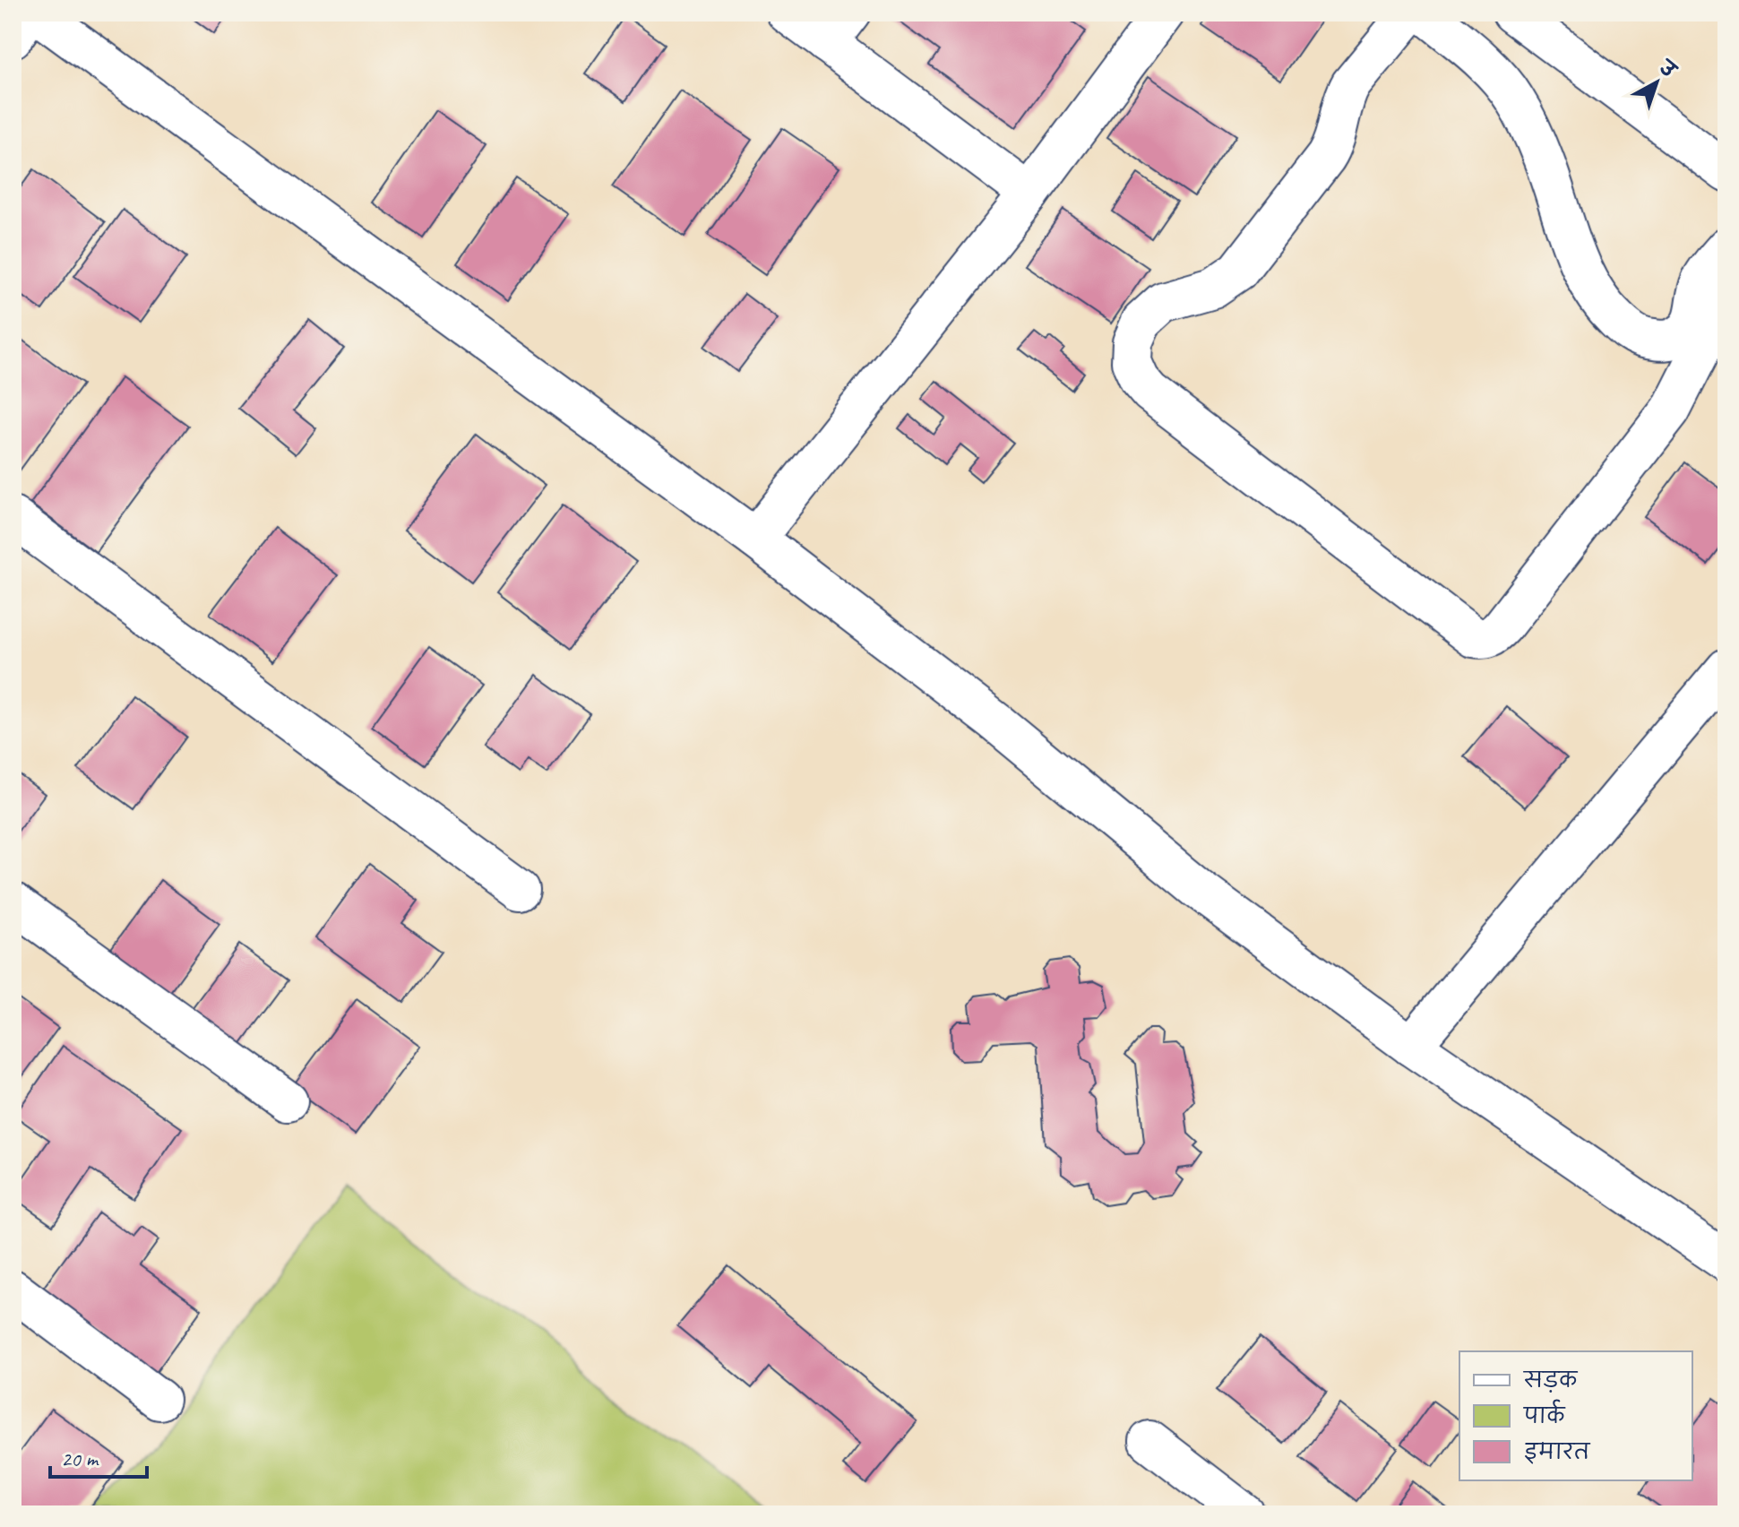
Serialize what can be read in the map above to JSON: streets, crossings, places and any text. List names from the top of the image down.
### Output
{
  "legend": ["सड़क", "पार्क", "इमारत"],
  "scale_bar": "20 m",
  "north": "top right"
}
